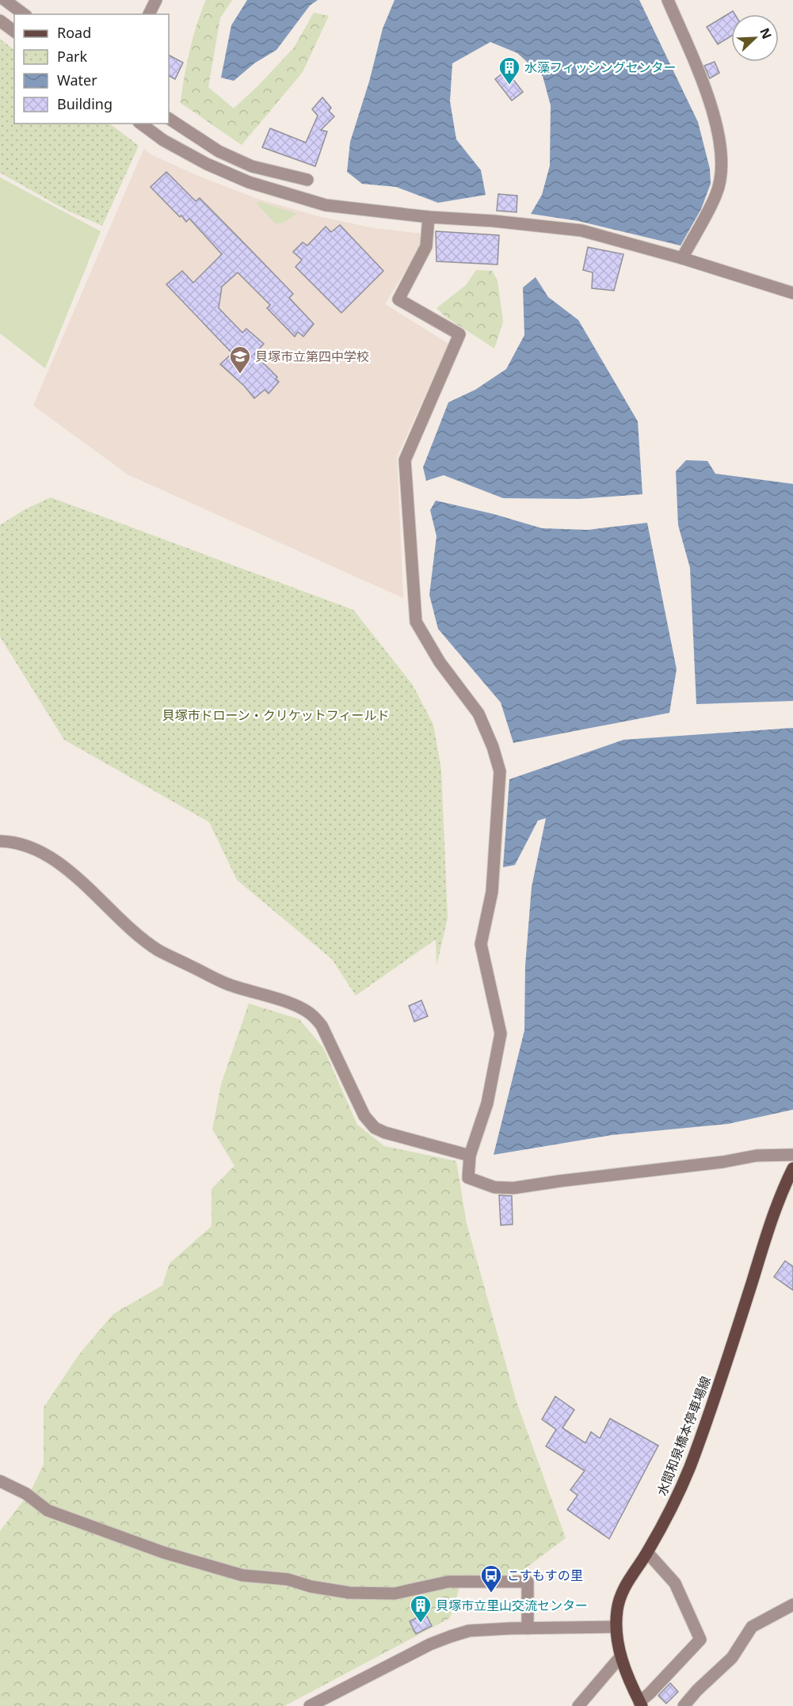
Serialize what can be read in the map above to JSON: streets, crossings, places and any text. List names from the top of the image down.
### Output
{
  "streets": {
    "main road": ["水間和泉橋本停車場線"]
  },
  "parks": ["貝塚市ドローン・クリケットフィールド"],
  "places": {
    "building": ["水藻フィッシングセンター", "貝塚市立里山交流センター"],
    "school or university": ["貝塚市立第四中学校"],
    "bus stop": ["こすもすの里"]
  },
  "legend": [
    "Road",
    "Park",
    "Water",
    "Building"
  ],
  "north": "top right"
}
